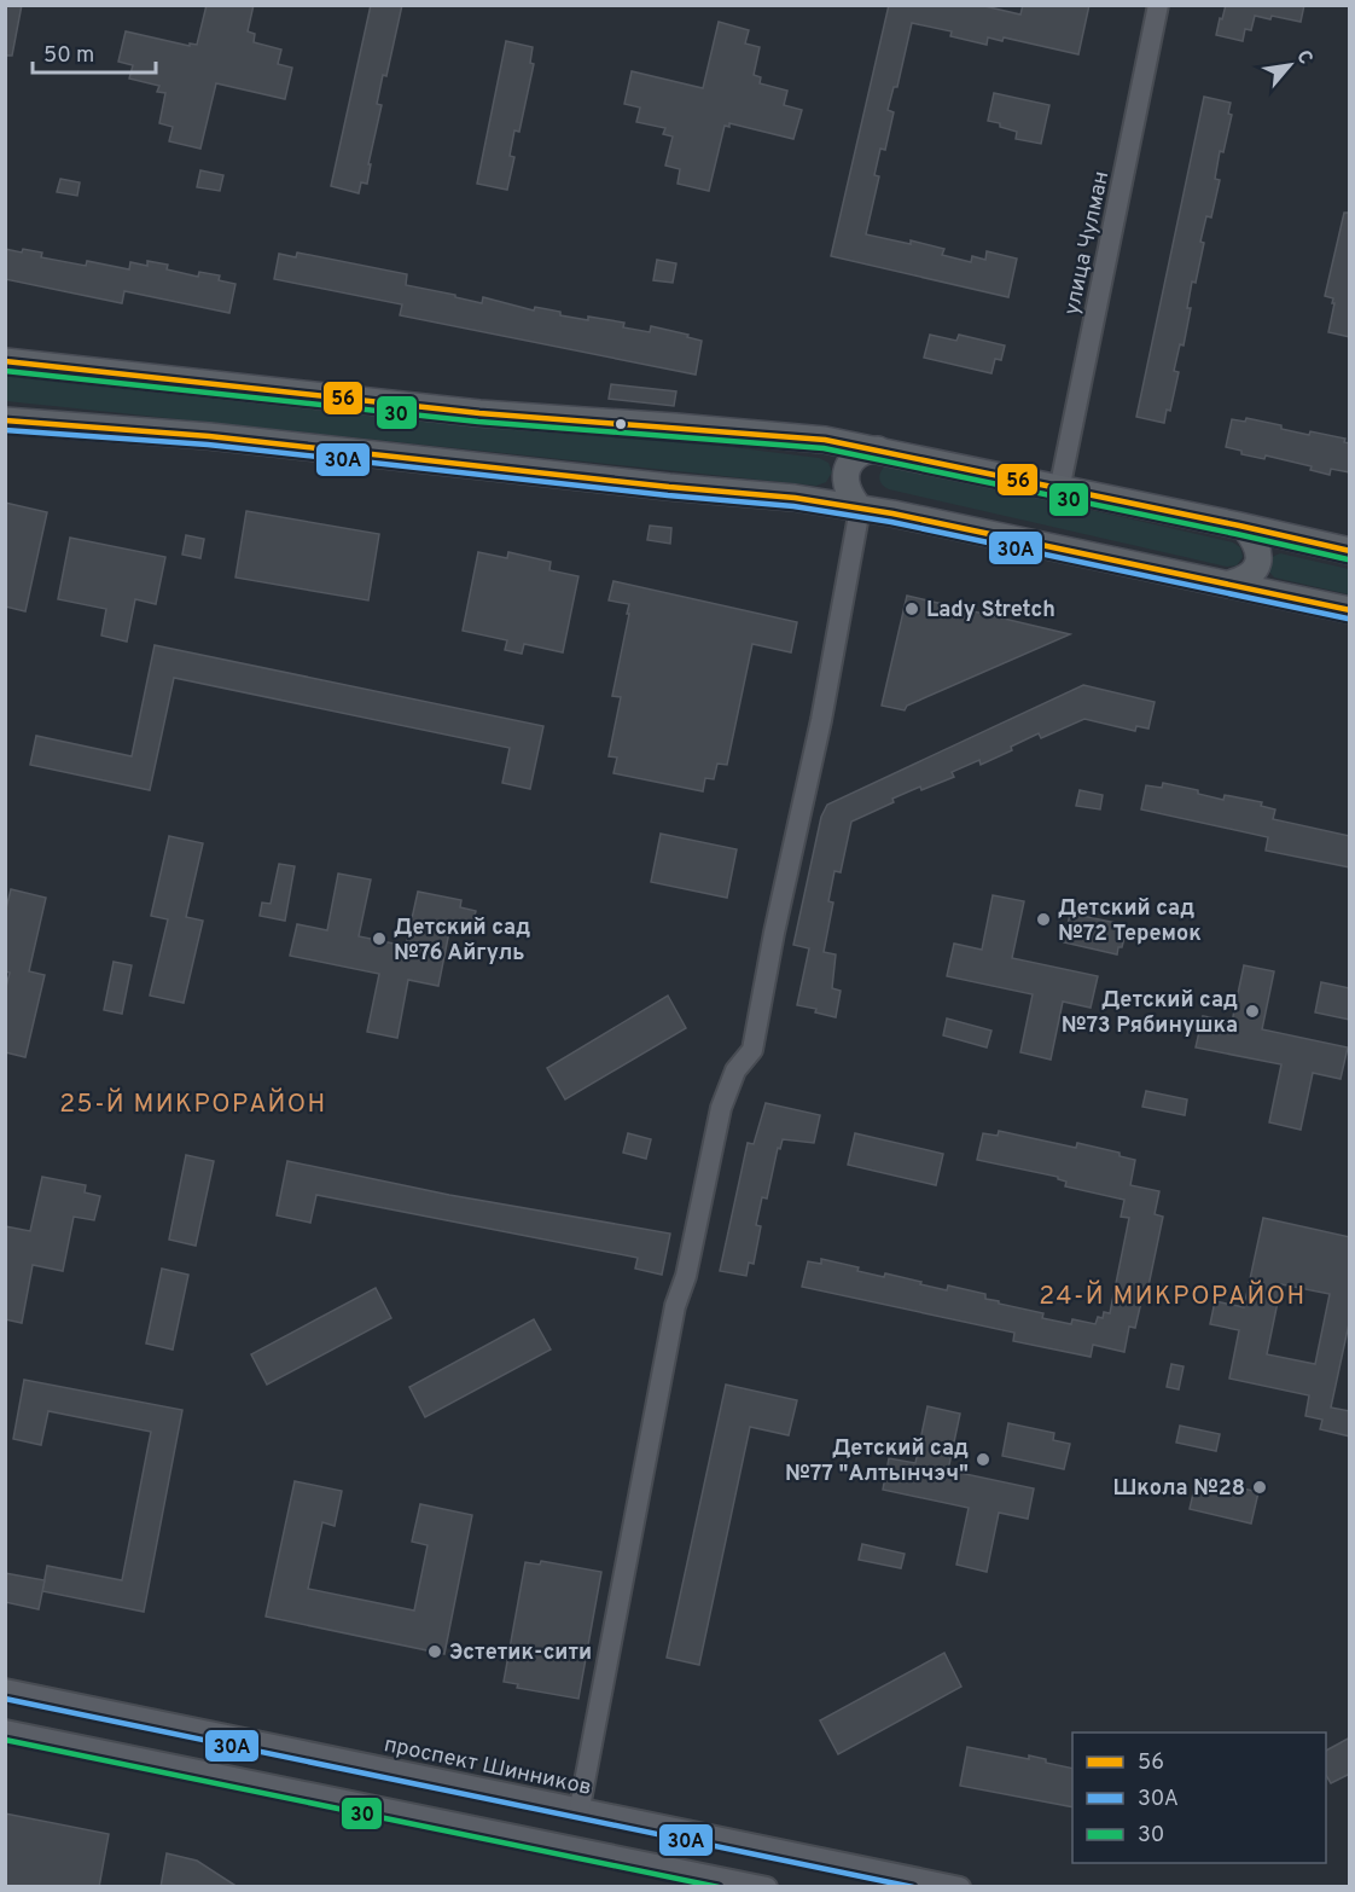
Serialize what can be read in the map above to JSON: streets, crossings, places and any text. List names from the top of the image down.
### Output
{
  "streets": {
    "street": ["улица Чулман", "проспект Шинников"]
  },
  "districts": ["25-Й МИКРОРАЙОН", "24-Й МИКРОРАЙОН"],
  "places": [
    "Lady Stretch",
    "Детский сад №72 Теремок",
    "Детский сад №76 Айгуль",
    "Детский сад №73 Рябинушка",
    "Детский сад №77 \"Алтынчэч\"",
    "Школа №28",
    "Эстетик-сити"
  ],
  "lines": ["transit line 56", "transit line 30", "transit line 30А"],
  "legend": ["56", "30А", "30"],
  "scale_bar": "50 m",
  "north": "top right"
}
